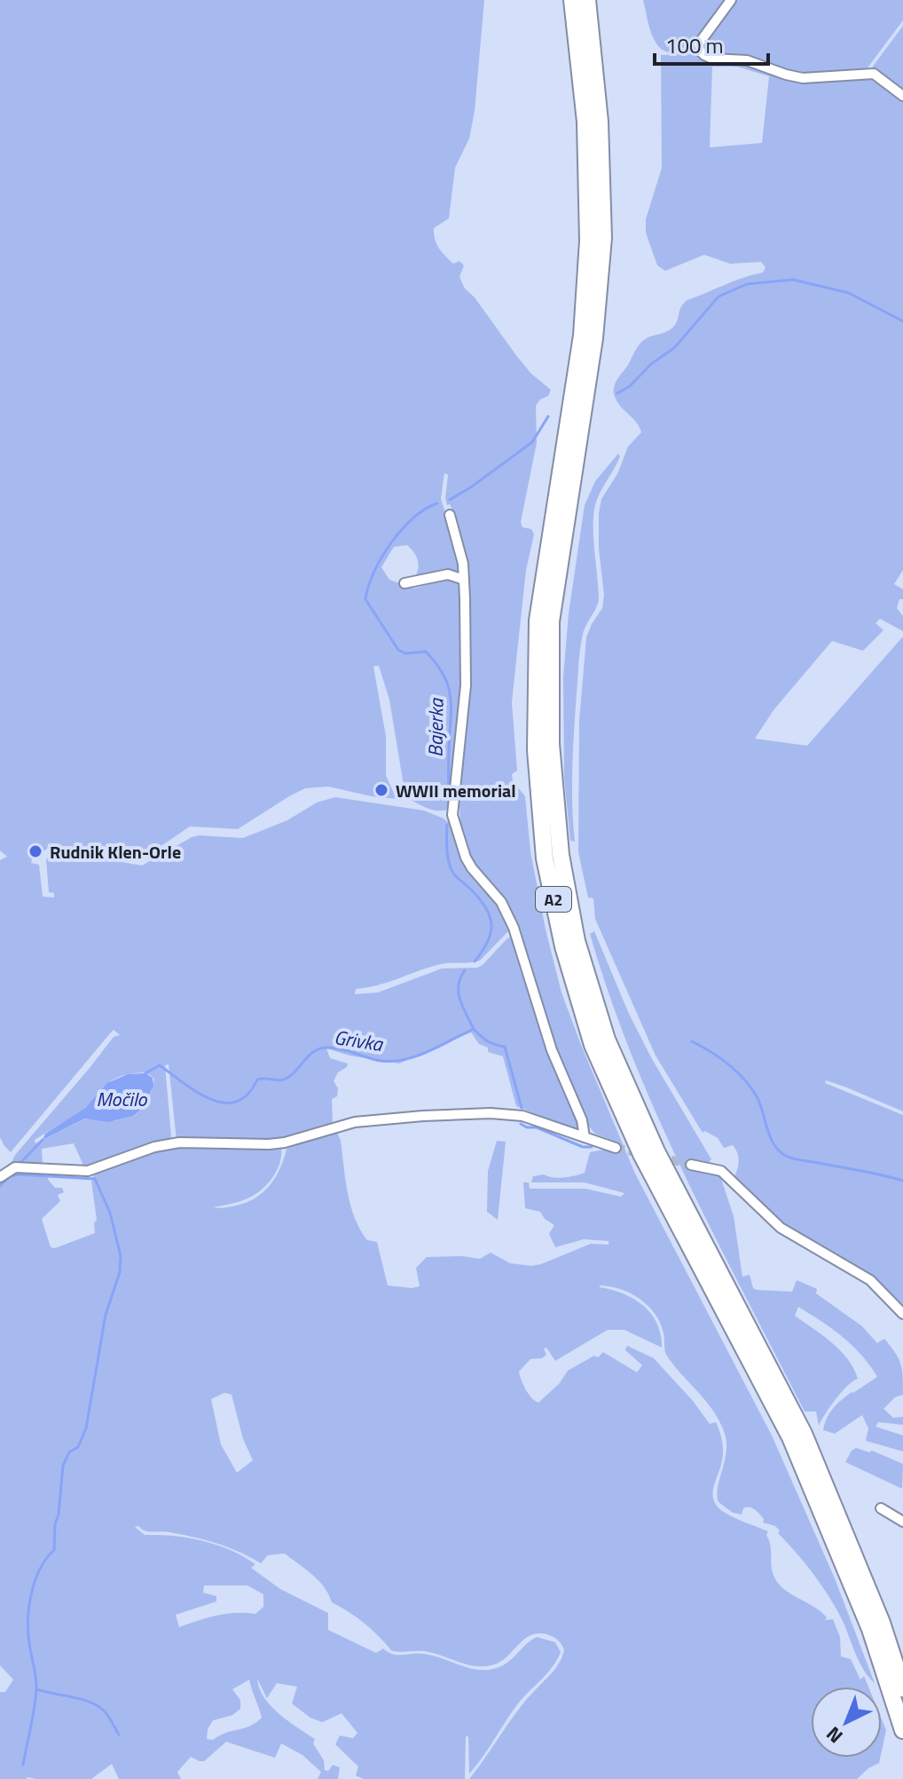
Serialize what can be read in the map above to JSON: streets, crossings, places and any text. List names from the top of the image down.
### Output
{
  "streets": {
    "highway": ["A2"]
  },
  "water": ["Bajerka", "Grivka", "Močilo"],
  "places": ["WWII memorial", "Rudnik Klen-Orle"],
  "scale_bar": "100 m",
  "north": "bottom left"
}
